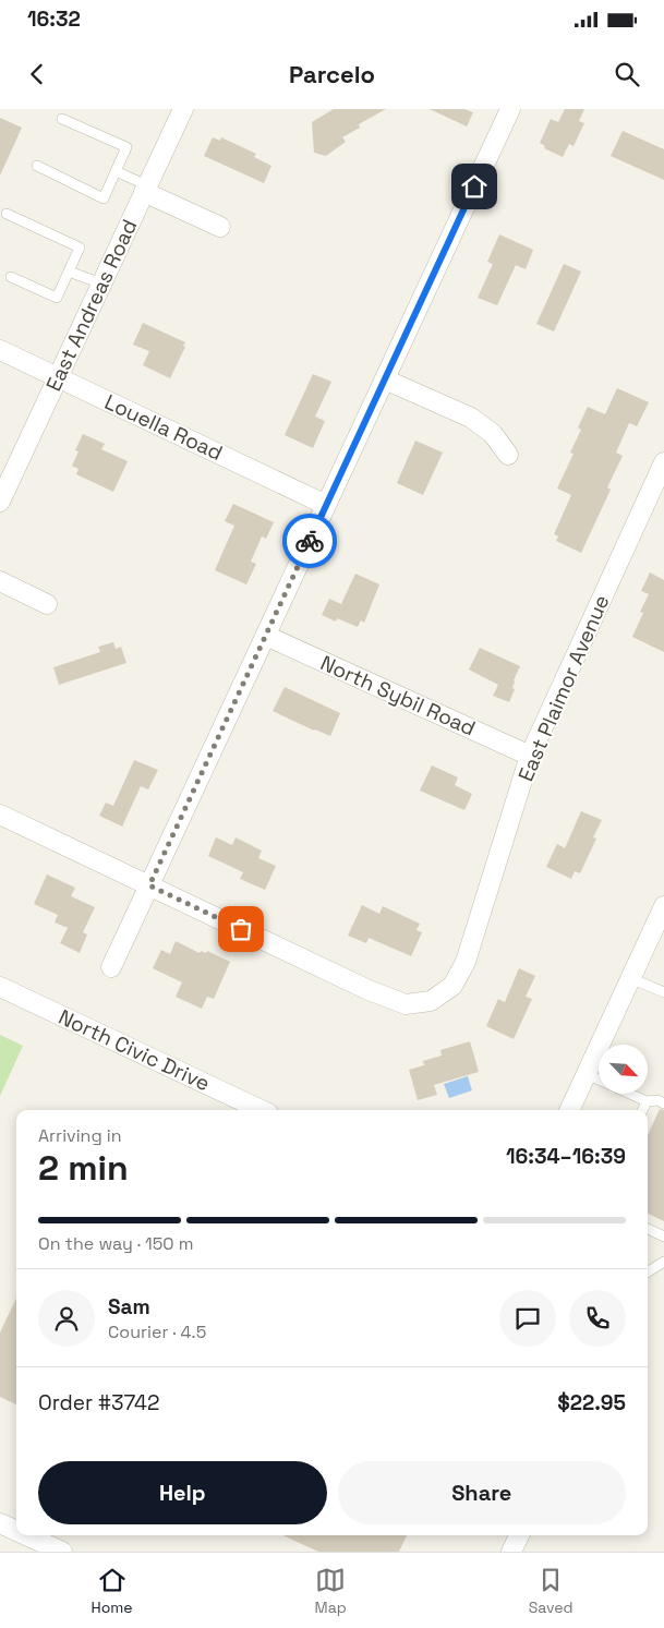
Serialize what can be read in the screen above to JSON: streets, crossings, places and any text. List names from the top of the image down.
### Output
{
  "streets": {
    "street": [
      "East Andreas Road",
      "Louella Road",
      "East Plaimor Avenue",
      "North Sybil Road",
      "North Civic Drive"
    ]
  },
  "crossings": [
    ["East Andreas Road", "Louella Road"],
    ["East Plaimor Avenue", "North Sybil Road"]
  ],
  "north": "bottom right",
  "page": {
    "status": "16:32",
    "header": "Parcelo",
    "heading": ["2 min", "Arriving in", "16:34–16:39"],
    "panel": [
      "Sam",
      "Courier · 4.5",
      "Order #3742",
      "$22.95"
    ],
    "bar": "On the way · 150 m",
    "buttons": ["Help", "Share"],
    "tabs": ["Home", "Map", "Saved"]
  }
}
